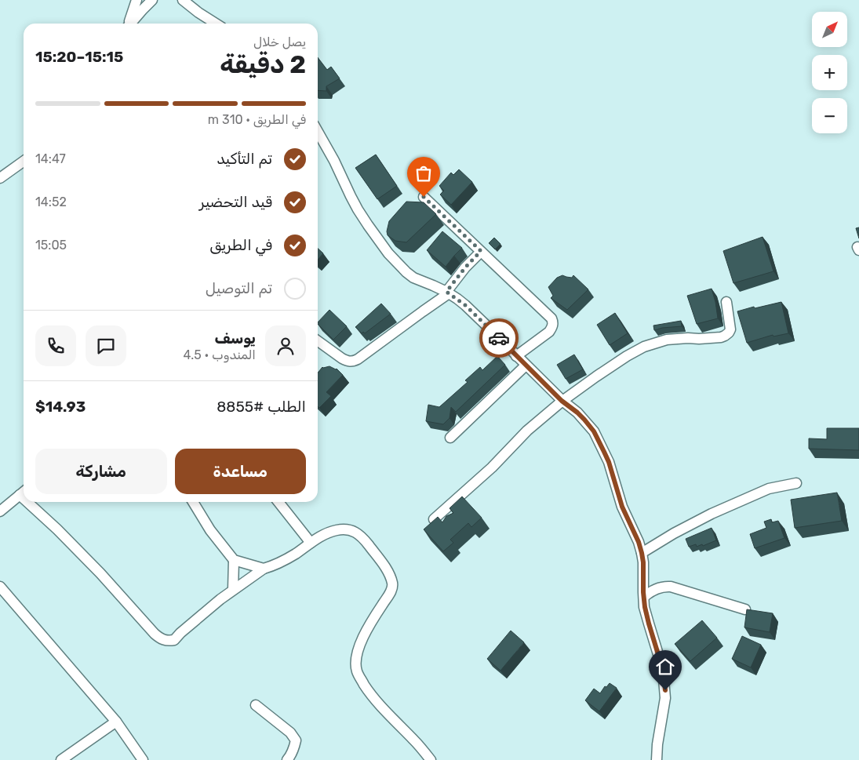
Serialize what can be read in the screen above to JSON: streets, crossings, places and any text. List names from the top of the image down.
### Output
{
  "north": "top right",
  "page": {
    "map_buttons": ["+", "−"],
    "heading": ["2 دقيقة", "يصل خلال", "15:15–15:20"],
    "panel": [
      "يوسف",
      "المندوب · 4.5",
      "الطلب #8855",
      "$14.93"
    ],
    "bar": "في الطريق · 310 m",
    "list": [
      ["تم التأكيد", "14:47"],
      ["قيد التحضير", "14:52"],
      ["في الطريق", "15:05"],
      "تم التوصيل"
    ],
    "buttons": ["مساعدة", "مشاركة"]
  }
}
